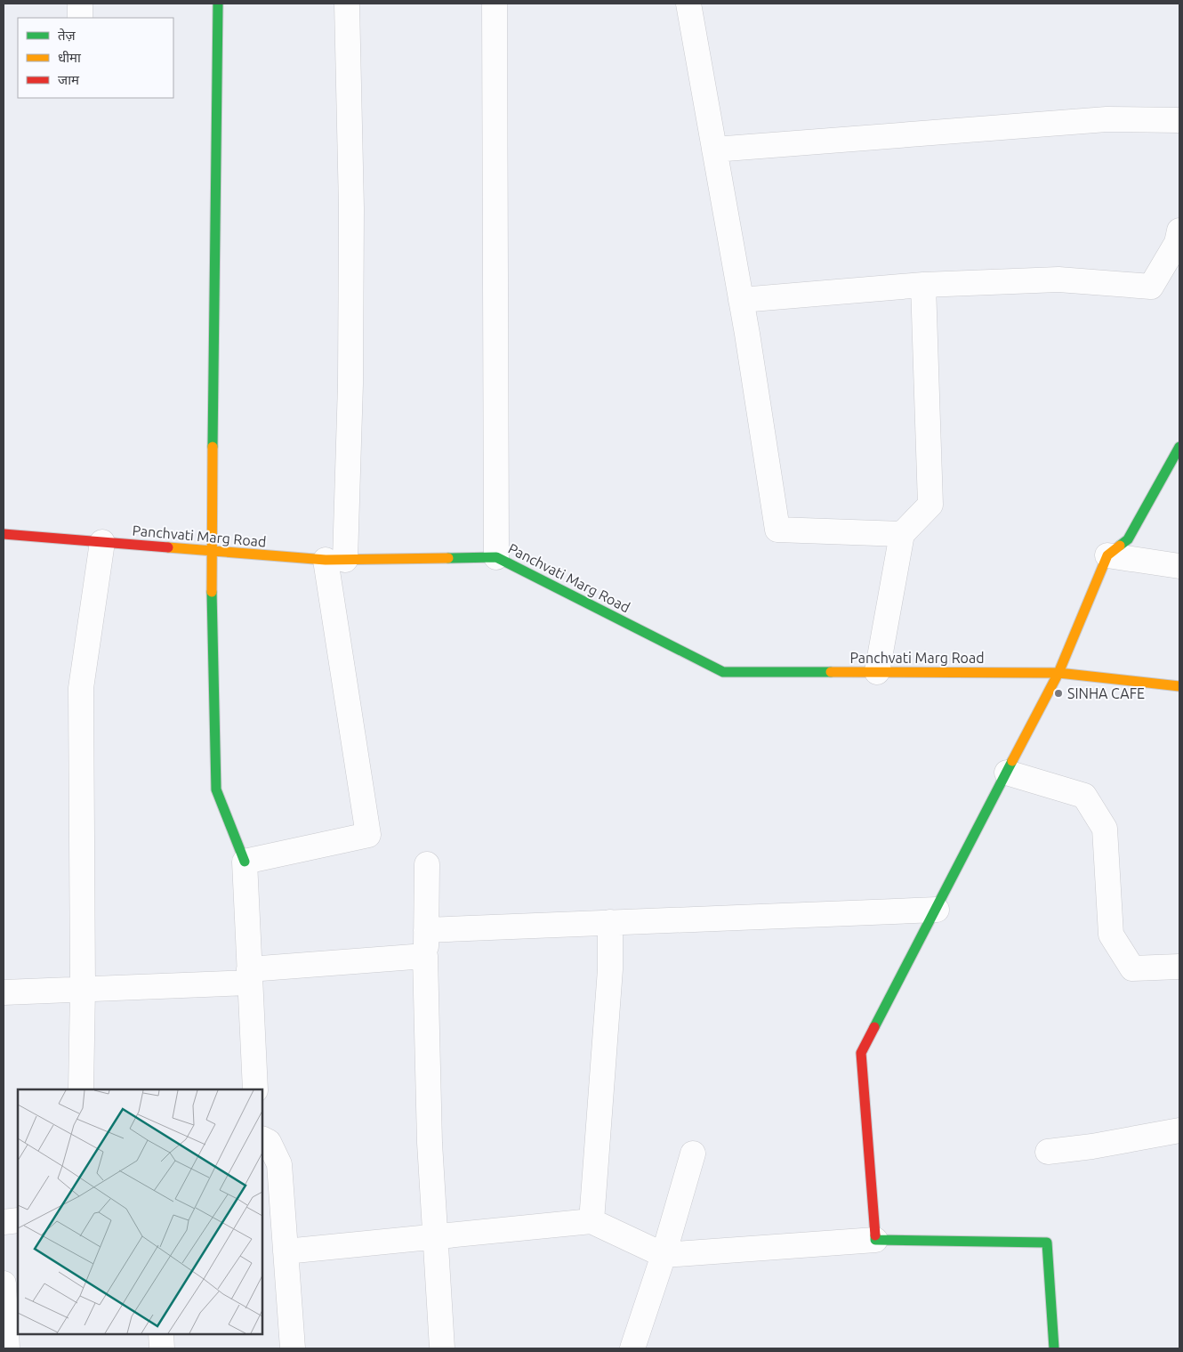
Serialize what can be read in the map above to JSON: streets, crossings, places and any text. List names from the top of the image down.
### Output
{
  "streets": {
    "street": ["Panchvati Marg Road"]
  },
  "places": ["SINHA CAFE"],
  "legend": ["तेज़", "धीमा", "जाम"]
}
